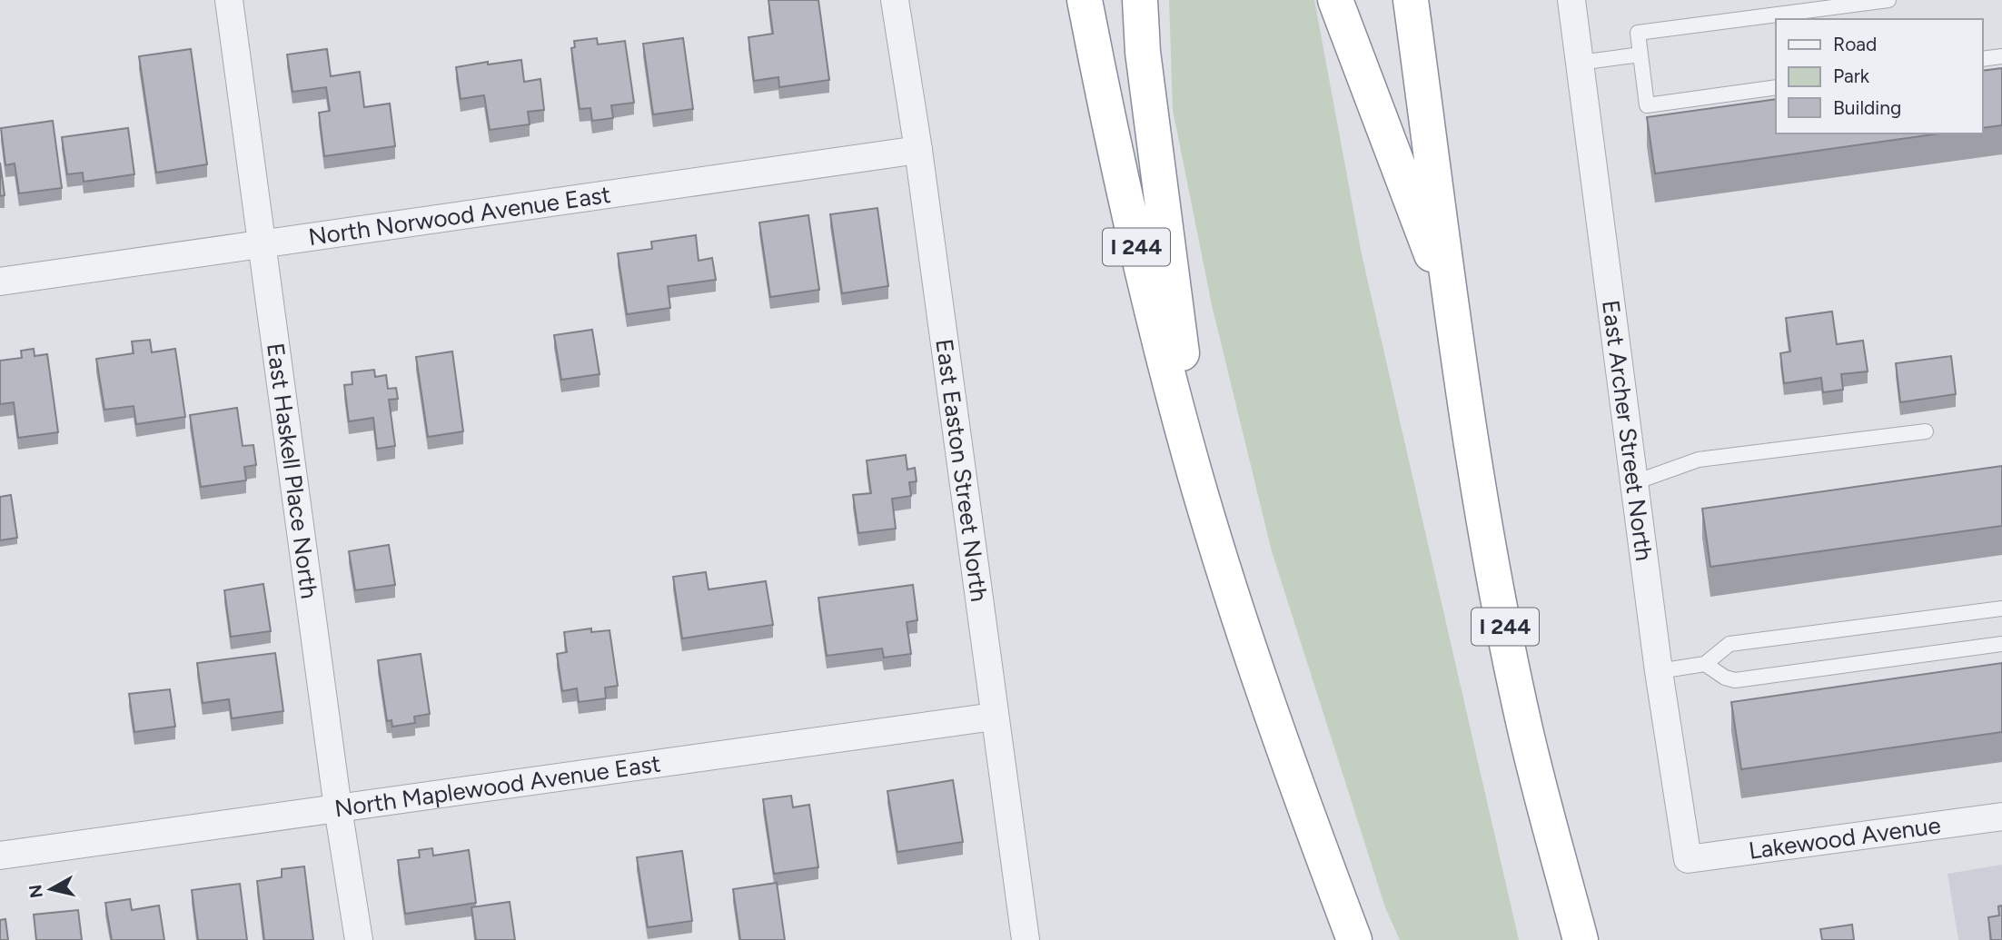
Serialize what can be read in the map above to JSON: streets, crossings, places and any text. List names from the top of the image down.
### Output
{
  "streets": {
    "highway": ["I 244"],
    "street": [
      "North Norwood Avenue East",
      "East Archer Street North",
      "East Easton Street North",
      "East Haskell Place North",
      "North Maplewood Avenue East",
      "Lakewood Avenue"
    ]
  },
  "crossings": [
    ["North Norwood Avenue East", "East Easton Street North"],
    ["North Norwood Avenue East", "East Haskell Place North"],
    ["East Archer Street North", "Lakewood Avenue"],
    ["East Easton Street North", "North Maplewood Avenue East"],
    ["East Haskell Place North", "North Maplewood Avenue East"]
  ],
  "legend": ["Road", "Park", "Building"],
  "north": "left"
}
